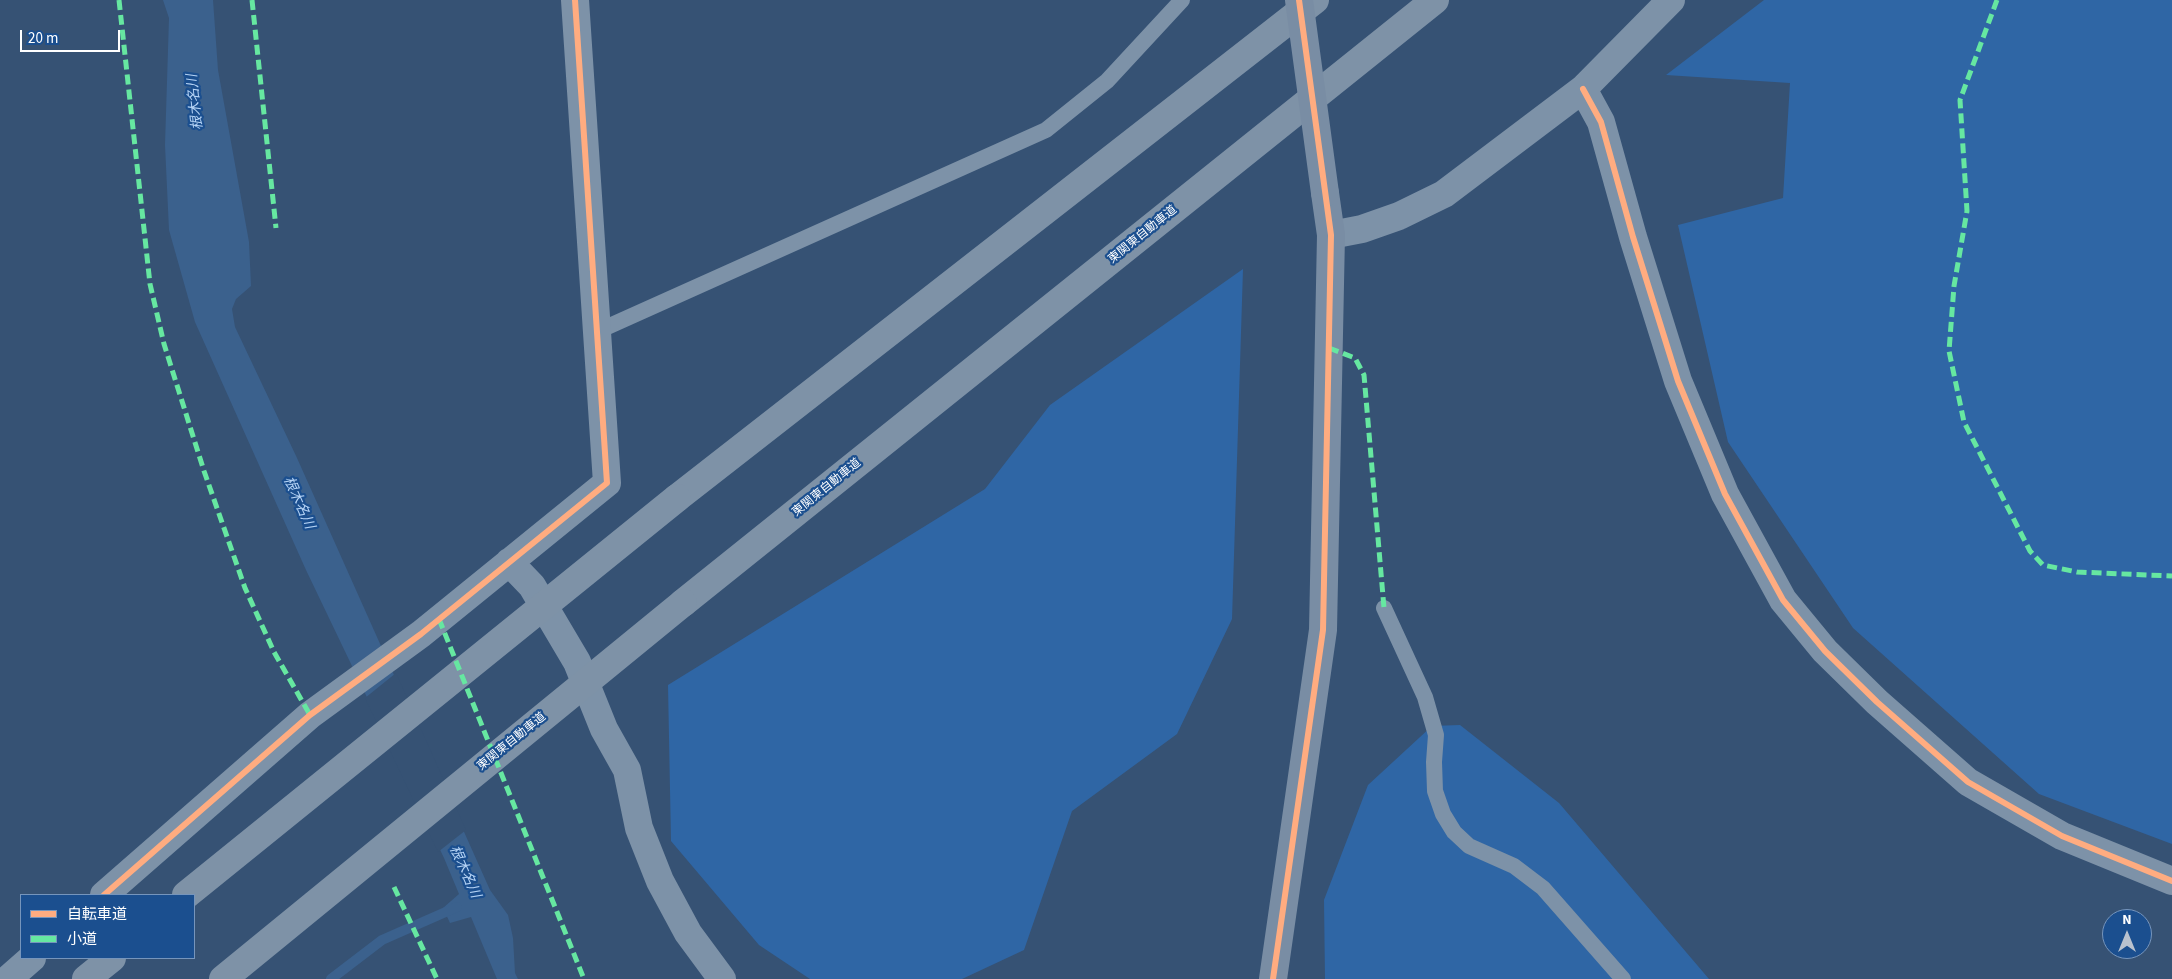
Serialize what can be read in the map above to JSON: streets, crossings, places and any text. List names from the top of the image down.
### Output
{
  "streets": {
    "highway": ["東関東自動車道"]
  },
  "water": ["根木名川"],
  "legend": ["自転車道", "小道"],
  "scale_bar": "20 m",
  "north": "top"
}
